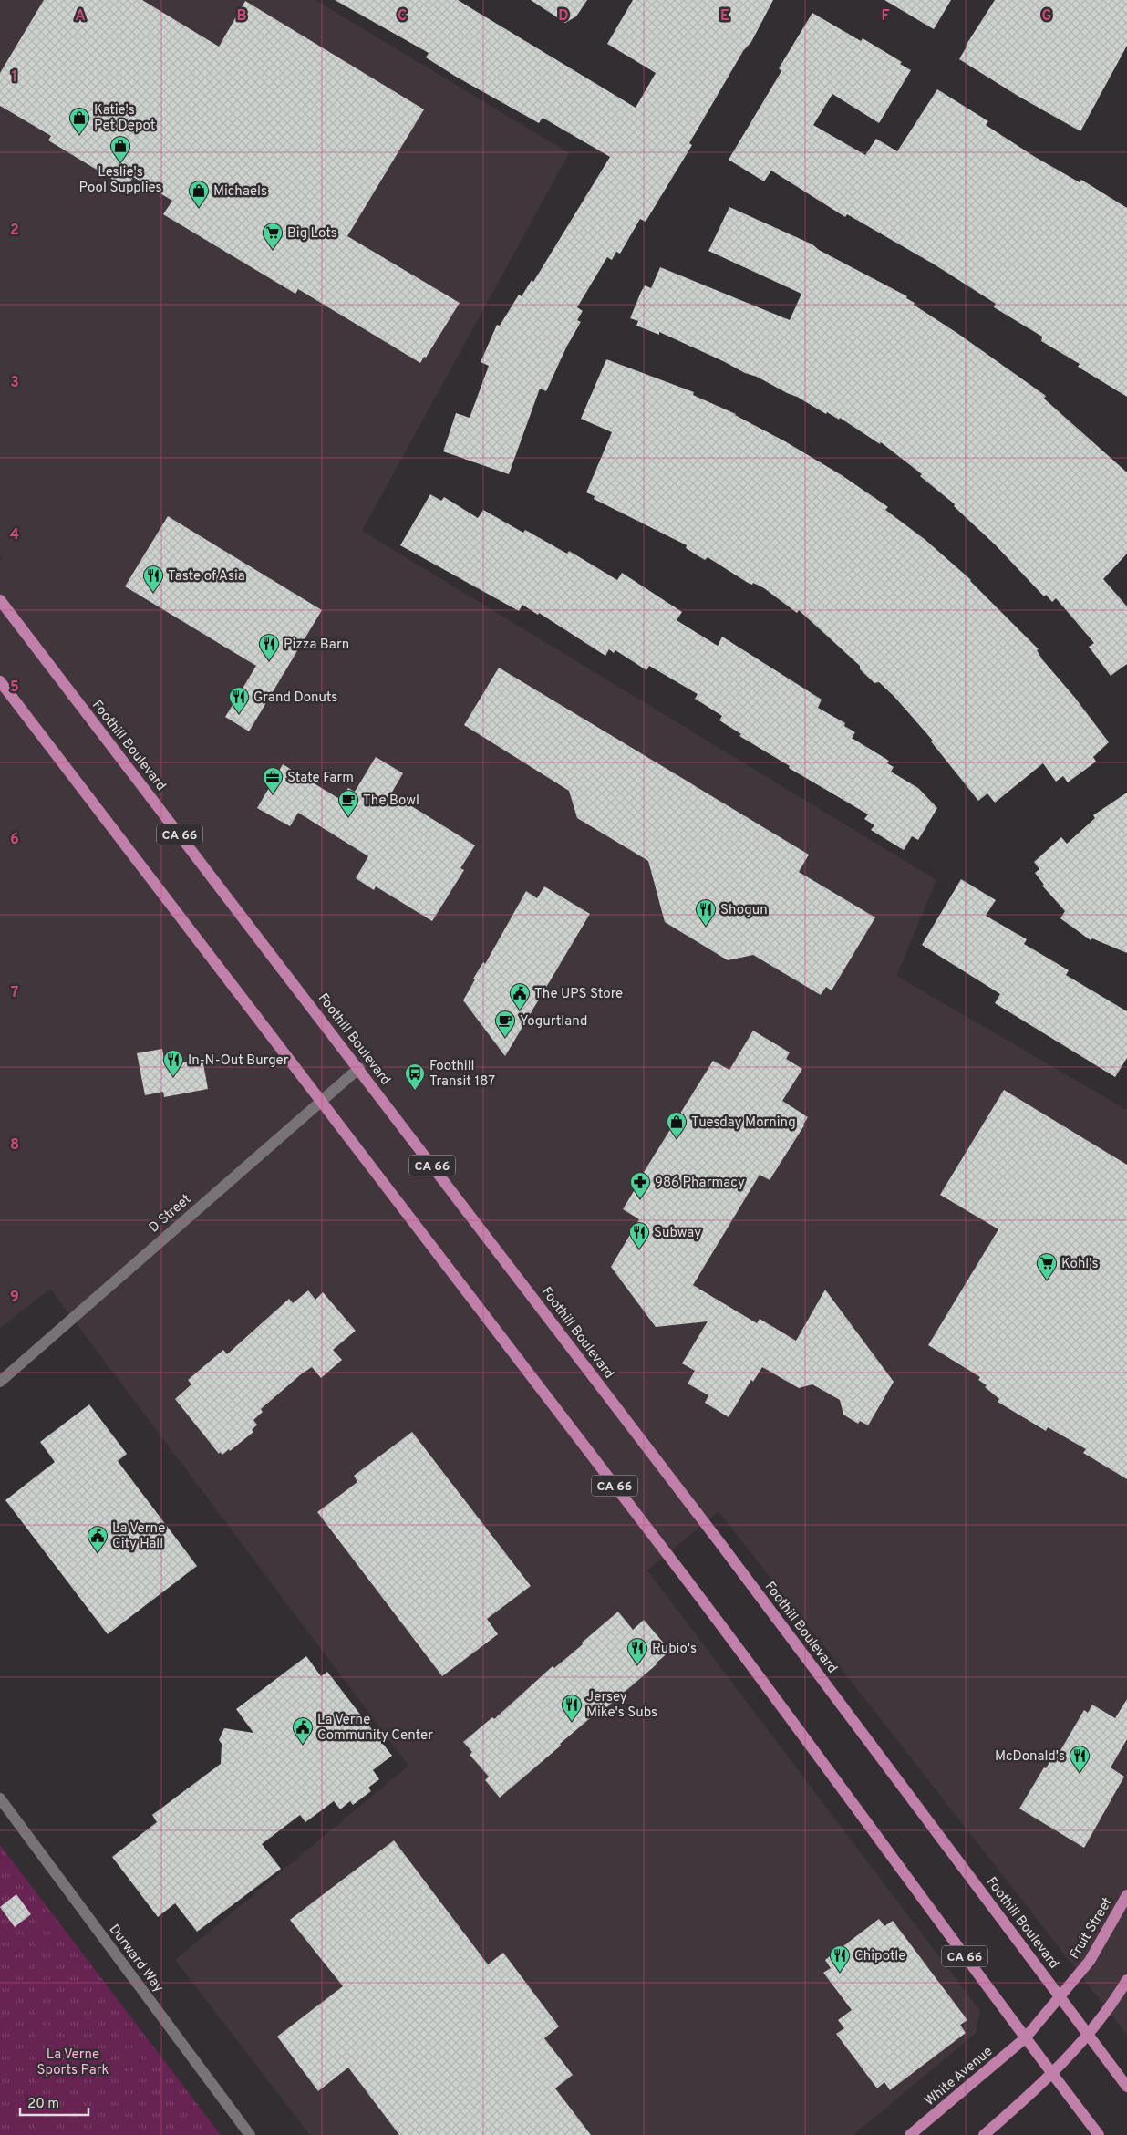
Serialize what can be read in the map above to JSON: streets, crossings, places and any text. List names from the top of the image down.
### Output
{
  "streets": {
    "main road": [
      "Foothill Boulevard",
      "CA 66",
      "Fruit Street",
      "White Avenue"
    ],
    "street": ["D Street", "Durward Way"]
  },
  "crossings": [
    ["Foothill Boulevard", "D Street"],
    ["Foothill Boulevard", "Fruit Street"],
    ["CA 66", "D Street"],
    ["CA 66", "Fruit Street"],
    ["CA 66", "White Avenue"],
    ["Fruit Street", "White Avenue"]
  ],
  "parks": ["La Verne Sports Park"],
  "places": {
    "shop": [
      "Katie's Pet Depot",
      "Leslie's Pool Supplies",
      "Michaels",
      "Tuesday Morning"
    ],
    "supermarket": ["Big Lots", "Kohl's"],
    "restaurant": [
      "Taste of Asia",
      "Pizza Barn",
      "Grand Donuts",
      "Shogun",
      "In-N-Out Burger",
      "Subway",
      "Rubio's",
      "Jersey Mike's Subs",
      "McDonald's",
      "Chipotle"
    ],
    "office": ["State Farm"],
    "cafe": ["The Bowl", "Yogurtland"],
    "public building": ["The UPS Store", "La Verne City Hall", "La Verne Community Center"],
    "bus stop": ["Foothill Transit 187"],
    "pharmacy": ["986 Pharmacy"]
  },
  "scale_bar": "20 m",
  "grid": {
    "columns": [
      "A",
      "B",
      "C",
      "D",
      "E",
      "F",
      "G"
    ],
    "rows": [
      "1",
      "2",
      "3",
      "4",
      "5",
      "6",
      "7",
      "8",
      "9"
    ]
  }
}
